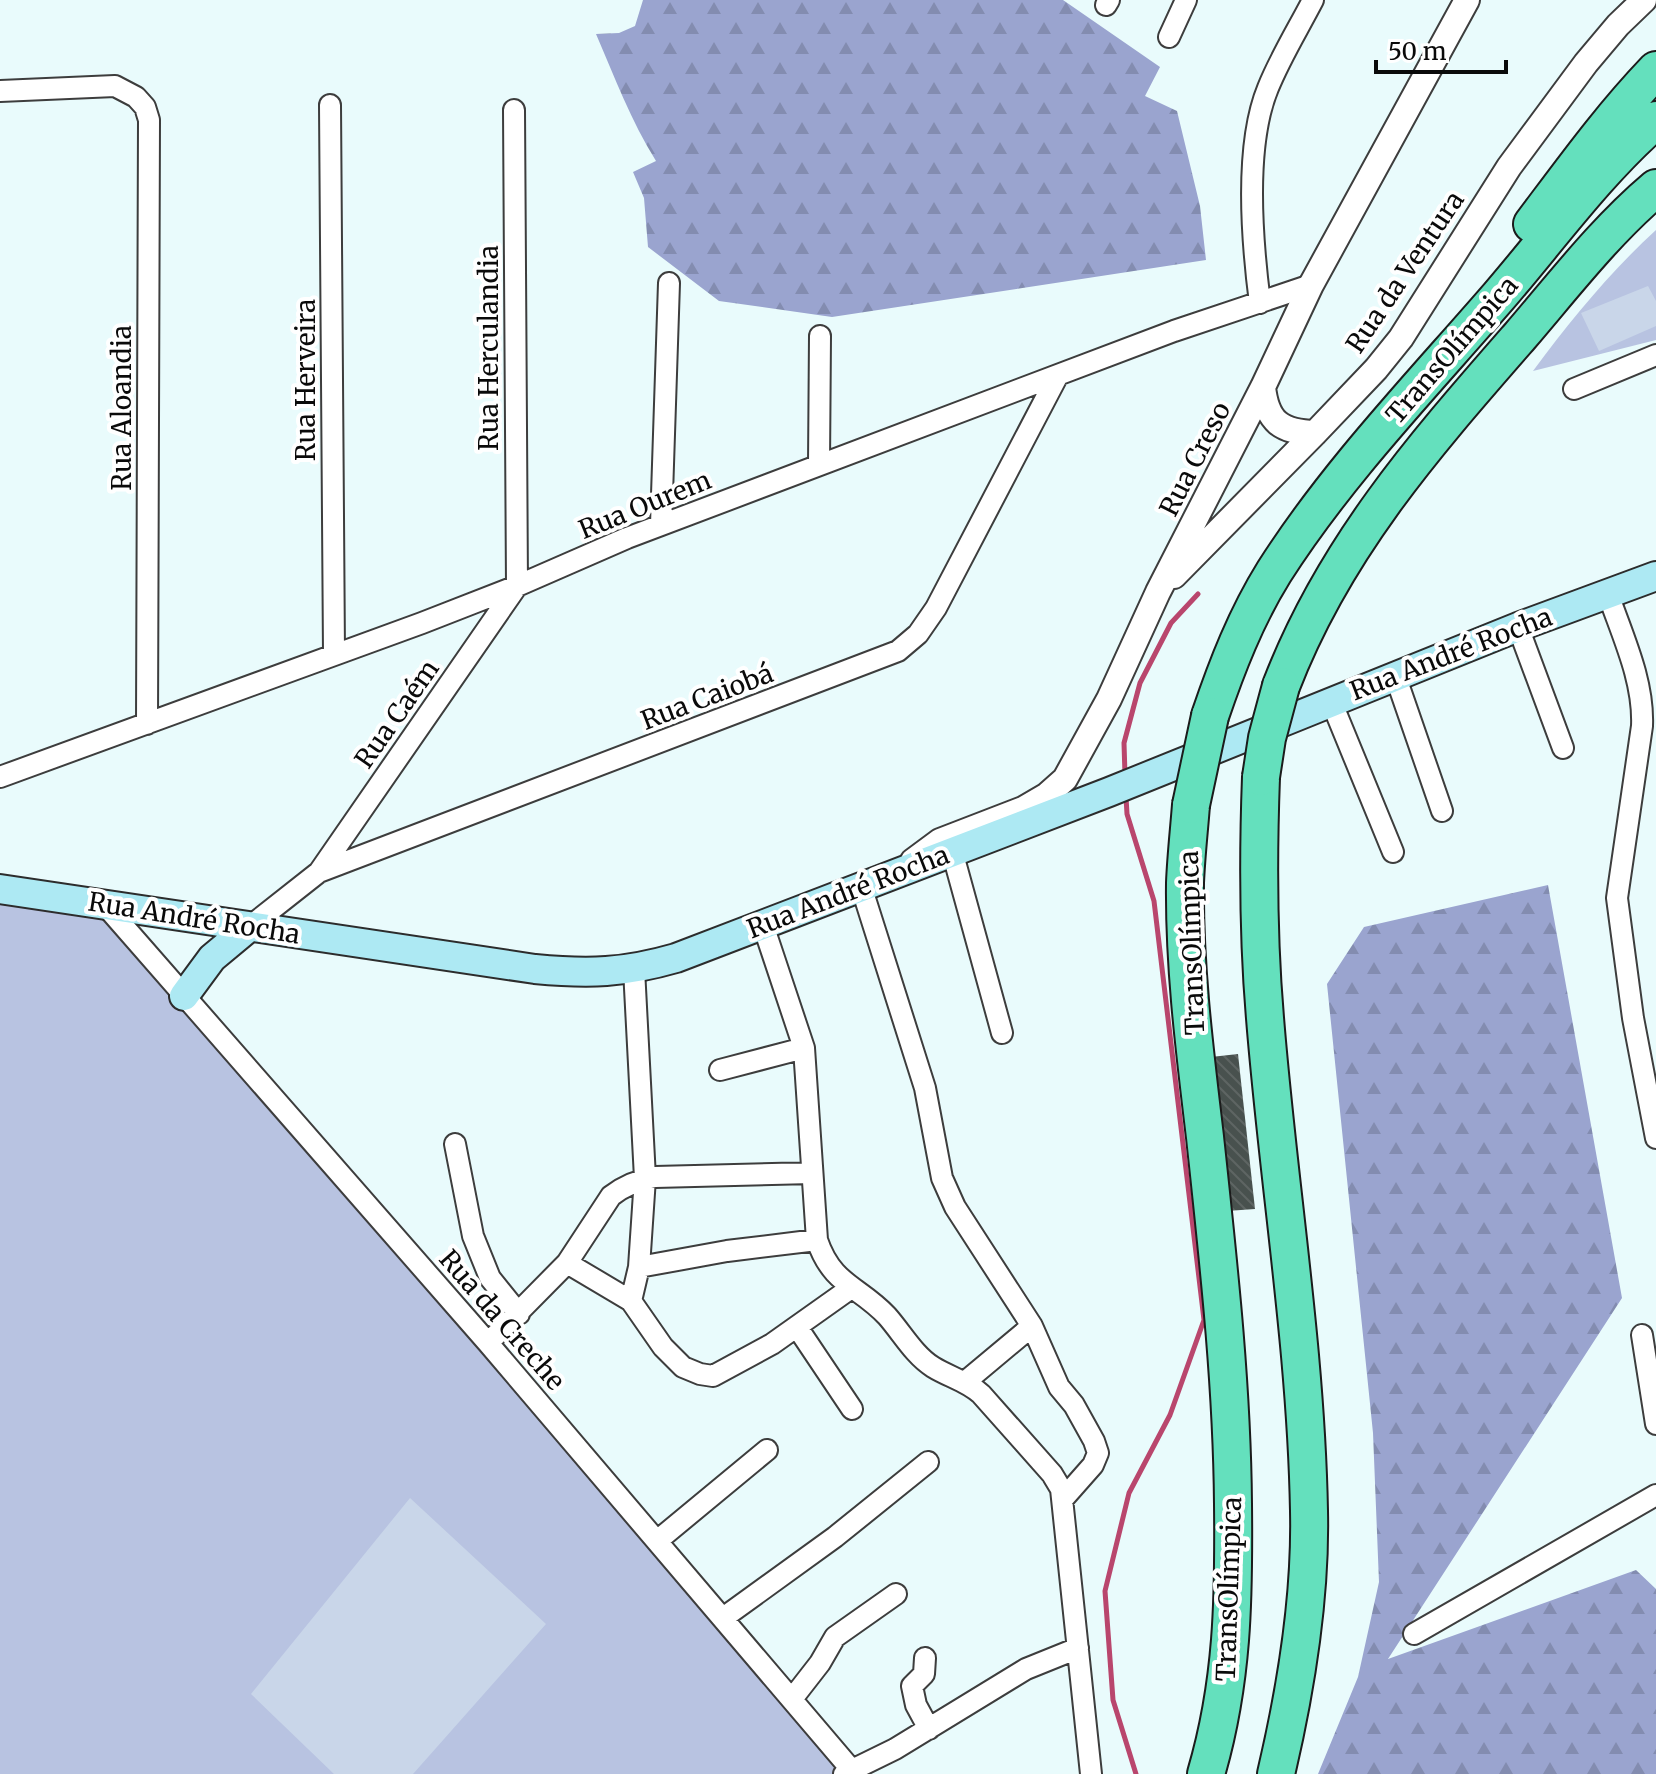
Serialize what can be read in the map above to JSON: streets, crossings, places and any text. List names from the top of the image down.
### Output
{
  "streets": {
    "highway": ["TransOlímpica"],
    "main road": ["Rua André Rocha"],
    "street": [
      "Rua da Ventura",
      "Rua Herculandia",
      "Rua Herveira",
      "Rua Aloandia",
      "Rua Creso",
      "Rua Ourem",
      "Rua Caiobá",
      "Rua Caém",
      "Rua da Creche"
    ]
  },
  "crossings": [
    ["Rua da Ventura", "Rua Creso"],
    ["Rua Herculandia", "Rua Ourem"],
    ["Rua Herculandia", "Rua Caém"],
    ["Rua Herveira", "Rua Ourem"],
    ["Rua Aloandia", "Rua Ourem"],
    ["Rua Creso", "Rua Ourem"],
    ["Rua Creso", "Rua André Rocha"],
    ["Rua Ourem", "Rua Caiobá"],
    ["Rua Ourem", "Rua Caém"],
    ["Rua André Rocha", "Rua Caiobá"],
    ["Rua André Rocha", "Rua da Creche"],
    ["Rua Caiobá", "Rua Caém"]
  ],
  "scale_bar": "50 m"
}
